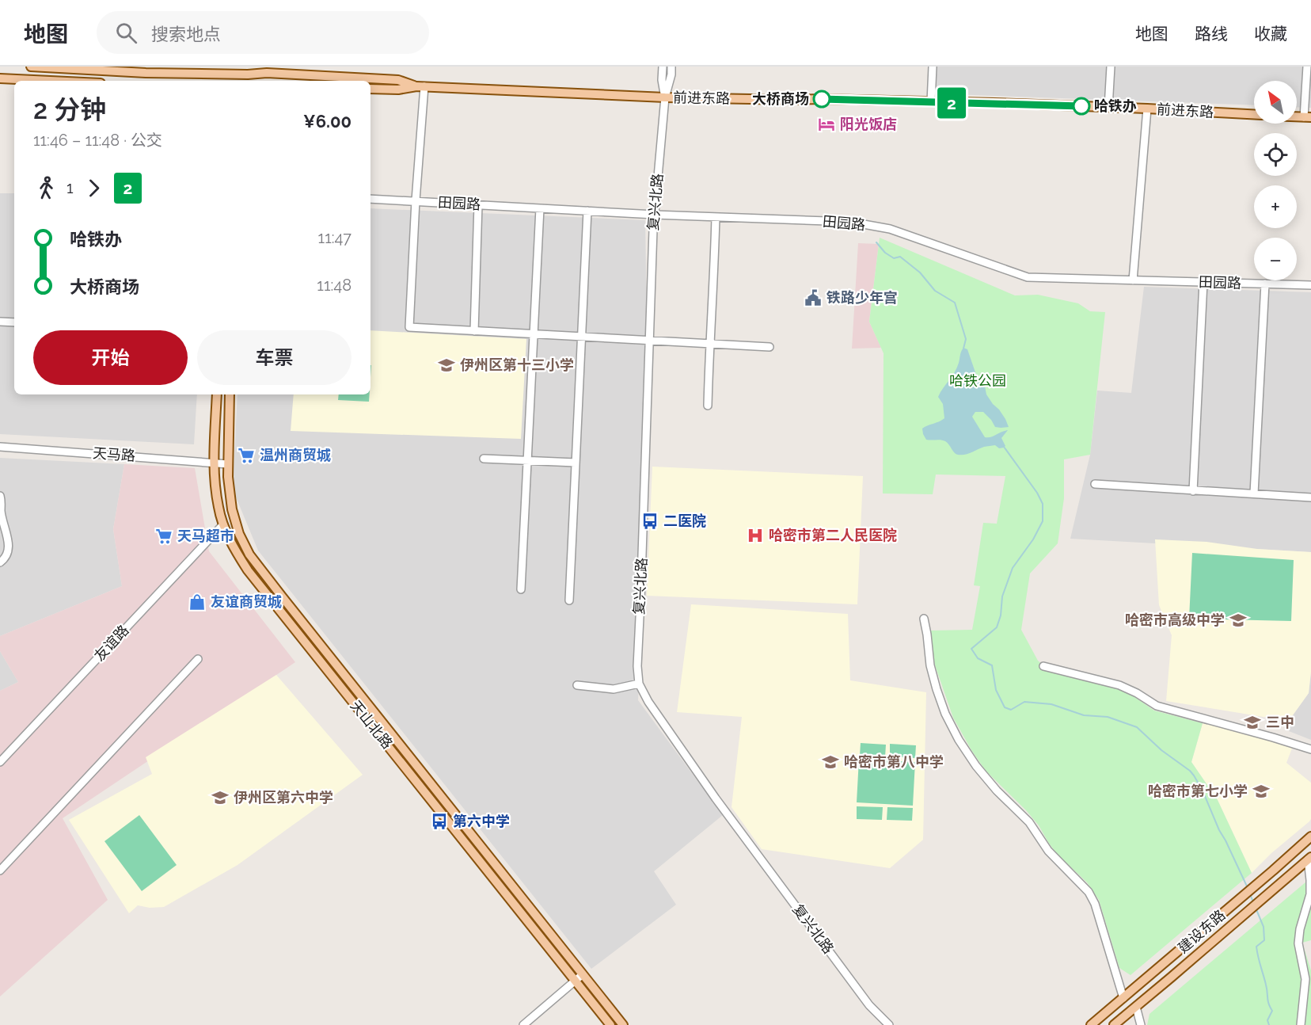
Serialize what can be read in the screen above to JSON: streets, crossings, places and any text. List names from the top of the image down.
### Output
{
  "streets": {
    "main road": ["前进东路", "天山北路", "建设东路"],
    "street": [
      "复兴北路",
      "田园路",
      "天马路",
      "友谊路"
    ]
  },
  "crossings": [
    ["前进东路", "复兴北路"],
    ["复兴北路", "田园路"],
    ["天马路", "天山北路"],
    ["友谊路", "天山北路"]
  ],
  "parks": ["哈铁公园"],
  "places": {
    "other": ["大桥商场", "哈铁办"],
    "hotel": ["阳光饭店"],
    "public building": ["铁路少年宫"],
    "school or university": [
      "伊州区第十三小学",
      "哈密市高级中学",
      "三中",
      "哈密市第八中学",
      "哈密市第七小学",
      "伊州区第六中学"
    ],
    "supermarket": ["温州商贸城", "天马超市"],
    "bus stop": ["二医院", "第六中学"],
    "hospital": ["哈密市第二人民医院"],
    "shop": ["友谊商贸城"]
  },
  "lines": ["bus line 2"],
  "north": "top left",
  "page": {
    "header": "地图",
    "search": "搜索地点",
    "nav": ["地图", "路线", "收藏"],
    "on_map": "2",
    "map_buttons": ["+", "−"],
    "heading": ["2 分钟", "11:46 – 11:48 · 公交", "¥6.00"],
    "legs": ["1", "2"],
    "list": [
      {
        "name": "哈铁办",
        "value": "11:47"
      },
      {
        "name": "大桥商场",
        "value": "11:48"
      }
    ],
    "buttons": ["开始", "车票"]
  }
}
